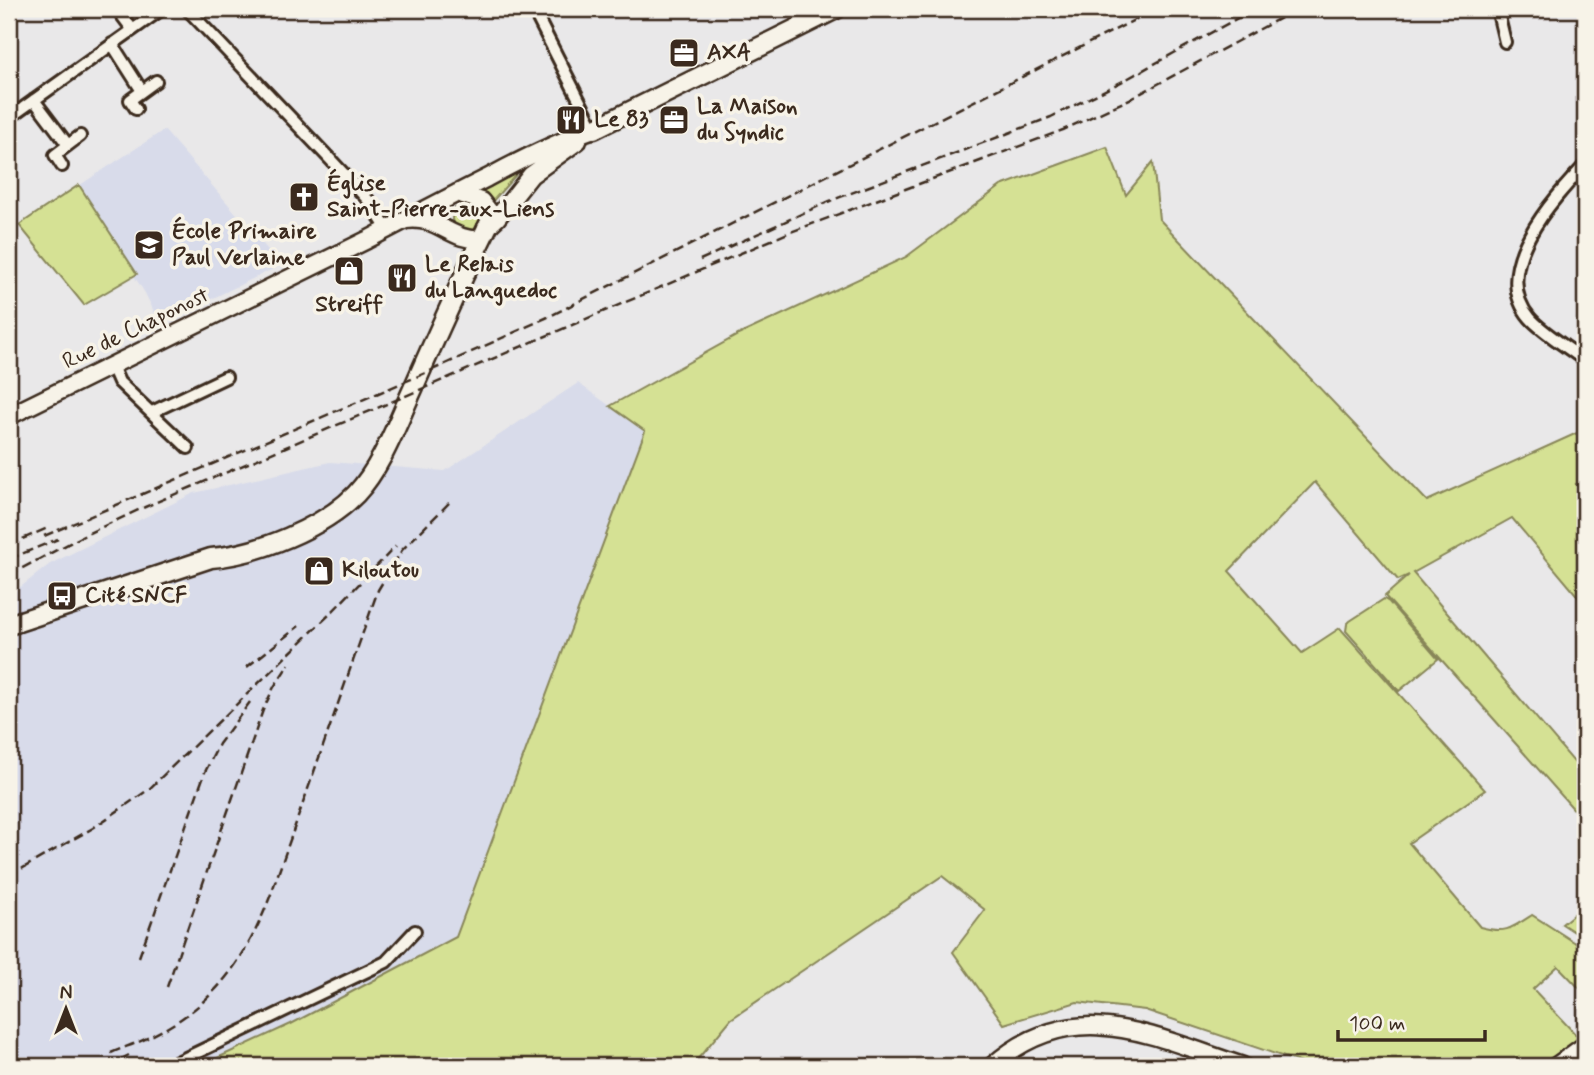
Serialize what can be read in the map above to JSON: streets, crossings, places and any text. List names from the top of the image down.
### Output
{
  "streets": {
    "main road": ["Rue de Chaponost"]
  },
  "places": {
    "office": ["AXA", "La Maison du Syndic"],
    "restaurant": ["Le 83", "Le Relais du Languedoc"],
    "church": ["Église Saint-Pierre-aux-Liens"],
    "school or university": ["École Primaire Paul Verlaine"],
    "shop": ["Streiff", "Kiloutou"],
    "bus stop": ["Cité SNCF"]
  },
  "scale_bar": "100 m",
  "north": "top"
}
